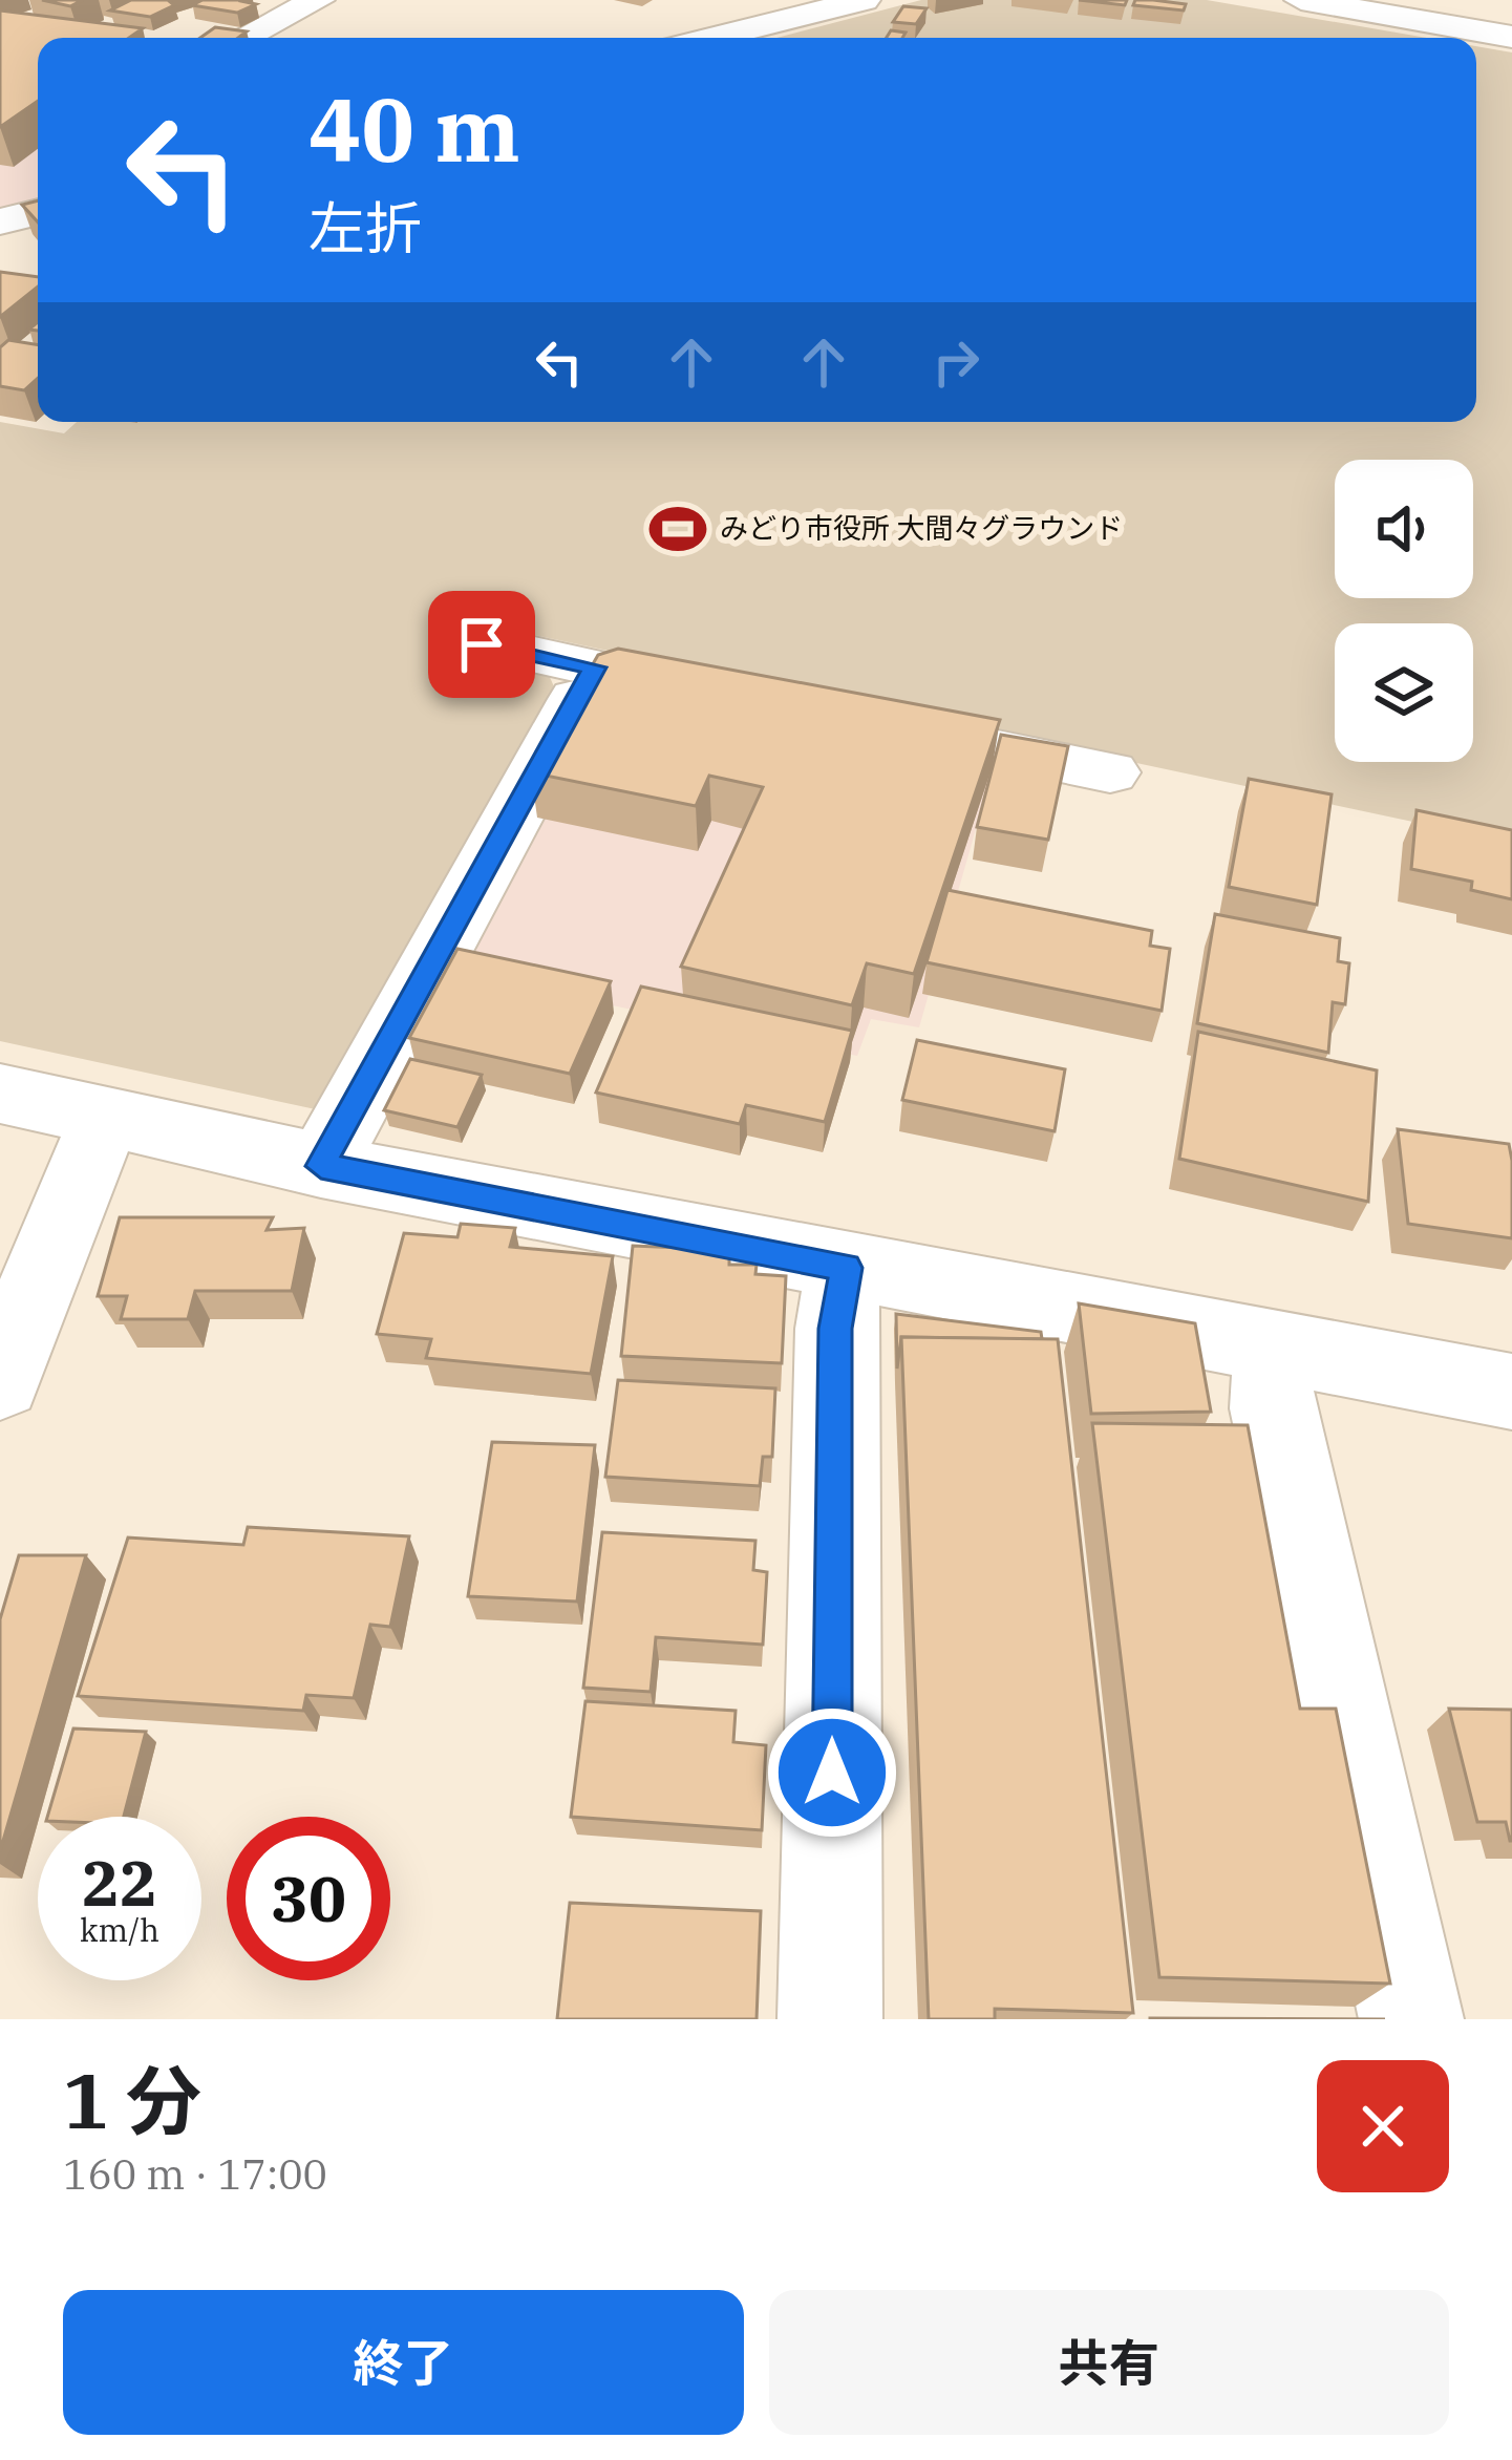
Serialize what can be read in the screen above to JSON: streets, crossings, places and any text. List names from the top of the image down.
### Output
{
  "places": {
    "sports": ["みどり市役所 大間々グラウンド"]
  },
  "page": {
    "turn": ["40 m", "左折"],
    "speed": "22 km/h",
    "limit": "30",
    "heading": ["1 分", "160 m · 17:00"],
    "buttons": ["終了", "共有"]
  }
}
